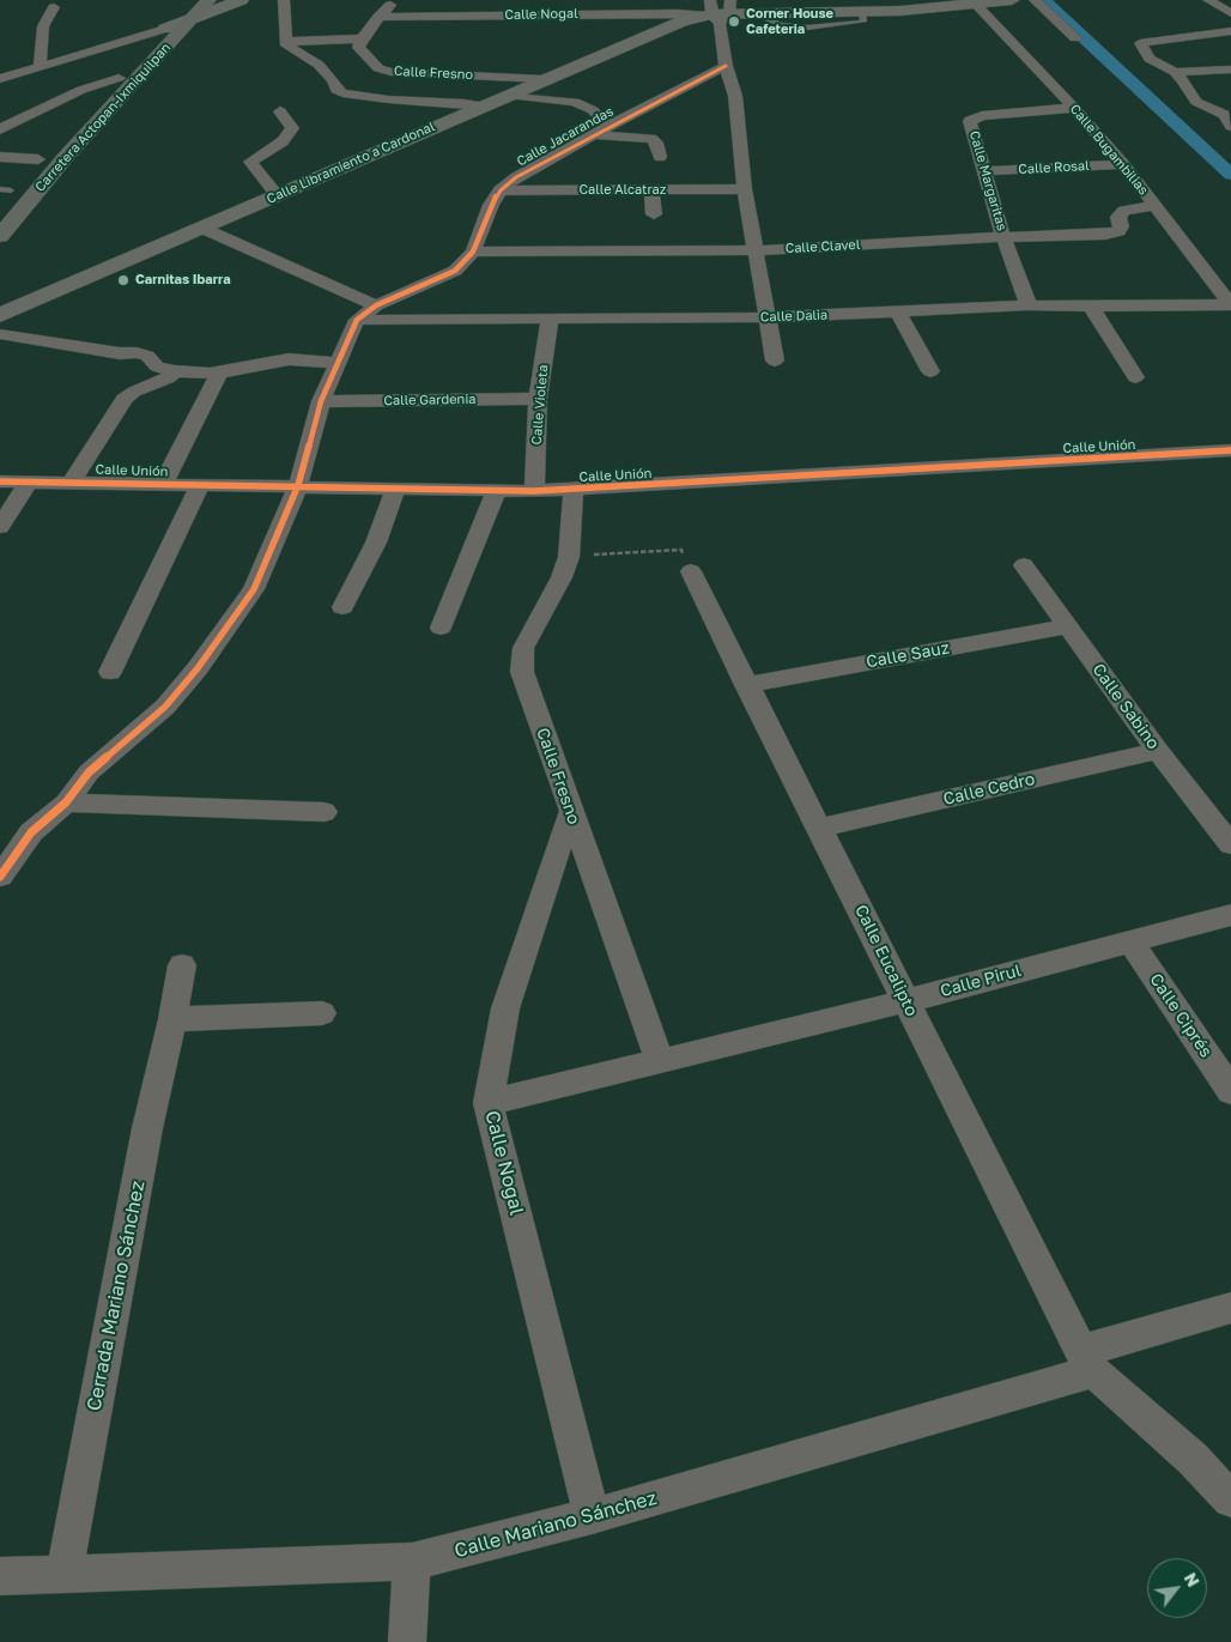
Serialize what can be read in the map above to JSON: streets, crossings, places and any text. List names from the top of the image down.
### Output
{
  "streets": {
    "main road": ["Carretera Actopan-Ixmiquilpan"],
    "street": [
      "Calle Nogal",
      "Calle Fresno",
      "Calle Jacarandas",
      "Calle Bugambilias",
      "Calle Libramiento a Cardonal",
      "Calle Rosal",
      "Calle Margaritas",
      "Calle Alcatraz",
      "Calle Clavel",
      "Calle Dalia",
      "Calle Gardenia",
      "Calle Violeta",
      "Calle Unión",
      "Calle Sauz",
      "Calle Sabino",
      "Calle Cedro",
      "Calle Eucalipto",
      "Calle Pirul",
      "Calle Ciprés",
      "Cerrada Mariano Sánchez",
      "Calle Mariano Sánchez"
    ]
  },
  "crossings": [
    ["Calle Nogal", "Calle Fresno"],
    ["Calle Nogal", "Calle Libramiento a Cardonal"],
    ["Calle Nogal", "Calle Pirul"],
    ["Calle Nogal", "Calle Mariano Sánchez"],
    ["Calle Fresno", "Calle Libramiento a Cardonal"],
    ["Calle Fresno", "Calle Unión"],
    ["Calle Fresno", "Calle Pirul"],
    ["Calle Jacarandas", "Calle Alcatraz"],
    ["Calle Jacarandas", "Calle Clavel"],
    ["Calle Jacarandas", "Calle Dalia"],
    ["Calle Bugambilias", "Calle Libramiento a Cardonal"],
    ["Calle Bugambilias", "Calle Rosal"],
    ["Calle Bugambilias", "Calle Margaritas"],
    ["Calle Bugambilias", "Calle Clavel"],
    ["Calle Bugambilias", "Calle Dalia"],
    ["Calle Rosal", "Calle Margaritas"],
    ["Calle Margaritas", "Calle Clavel"],
    ["Calle Margaritas", "Calle Dalia"],
    ["Calle Dalia", "Calle Violeta"],
    ["Calle Gardenia", "Calle Violeta"],
    ["Calle Violeta", "Calle Unión"],
    ["Calle Sauz", "Calle Sabino"],
    ["Calle Sauz", "Calle Eucalipto"],
    ["Calle Sabino", "Calle Cedro"],
    ["Calle Cedro", "Calle Eucalipto"],
    ["Calle Eucalipto", "Calle Pirul"],
    ["Calle Eucalipto", "Calle Mariano Sánchez"],
    ["Calle Pirul", "Calle Ciprés"],
    ["Cerrada Mariano Sánchez", "Calle Mariano Sánchez"]
  ],
  "places": ["Corner House Cafeteria", "Carnitas Ibarra"],
  "north": "top right"
}
